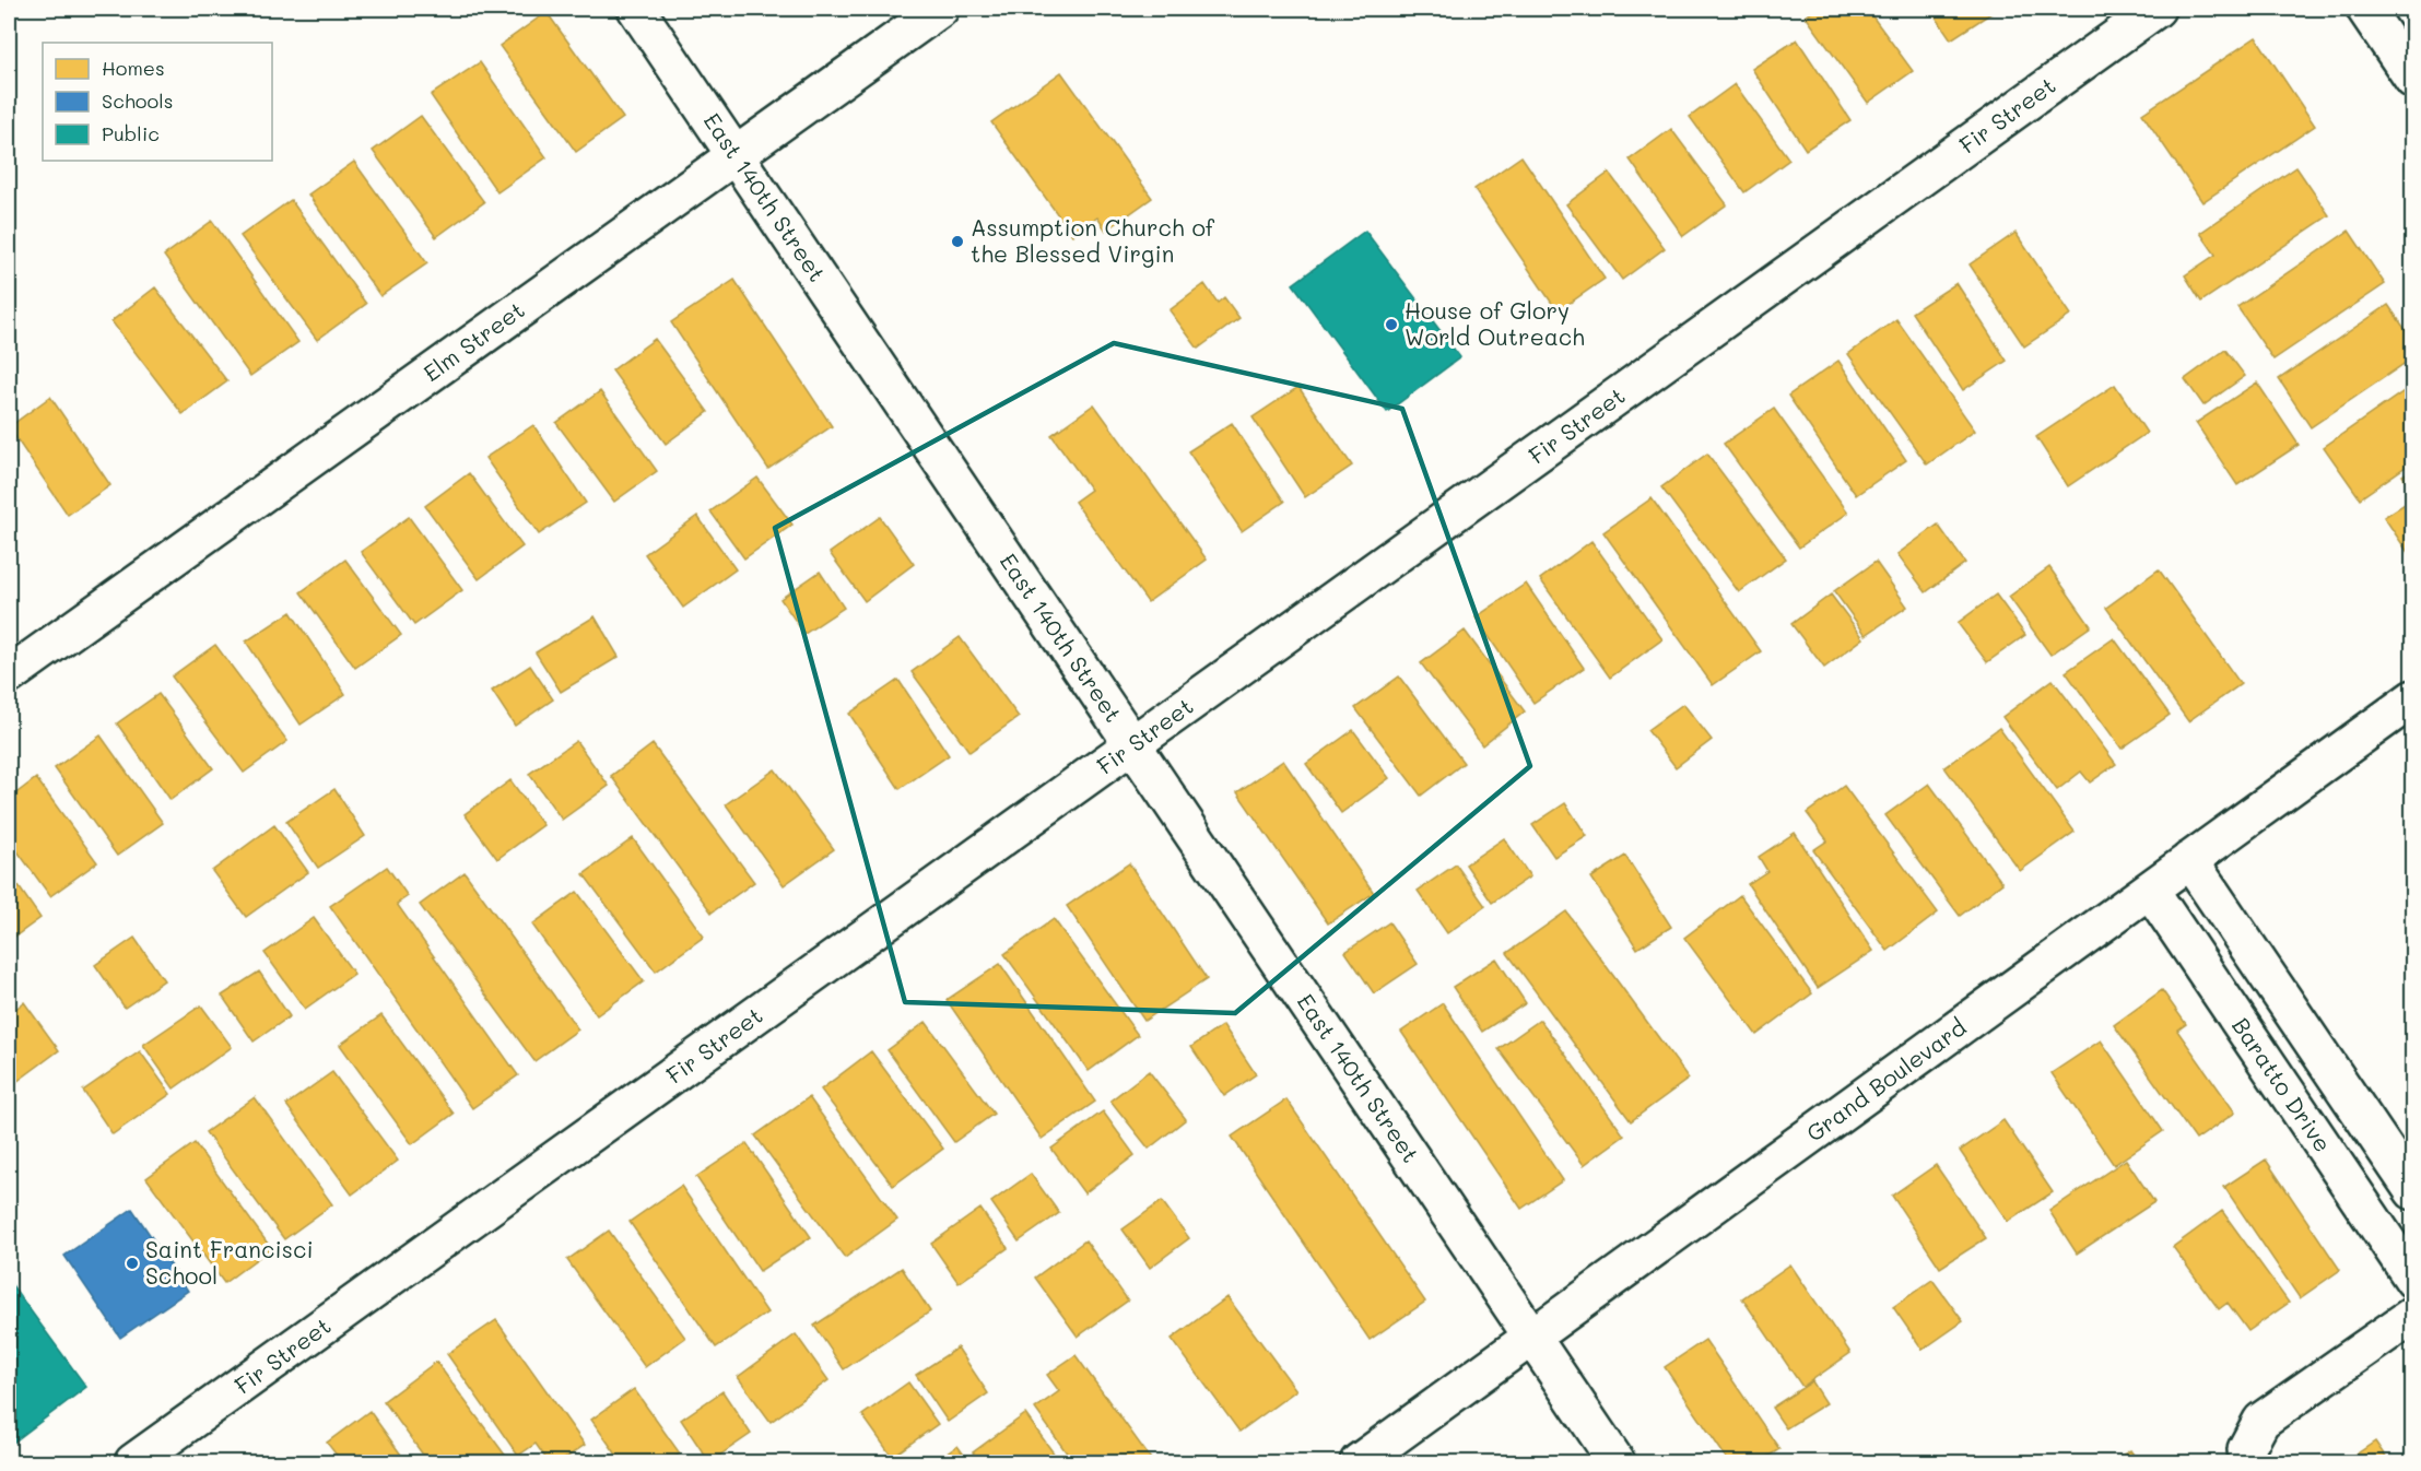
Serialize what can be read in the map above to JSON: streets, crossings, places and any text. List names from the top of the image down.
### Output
{
  "streets": {
    "street": [
      "Fir Street",
      "East 140th Street",
      "Elm Street",
      "Grand Boulevard",
      "Baratto Drive"
    ]
  },
  "crossings": [
    ["Fir Street", "East 140th Street"],
    ["East 140th Street", "Elm Street"],
    ["East 140th Street", "Grand Boulevard"],
    ["Grand Boulevard", "Baratto Drive"]
  ],
  "places": ["Assumption Church of the Blessed Virgin", "House of Glory World Outreach", "Saint Francisci School"],
  "legend": ["Homes", "Schools", "Public"]
}
